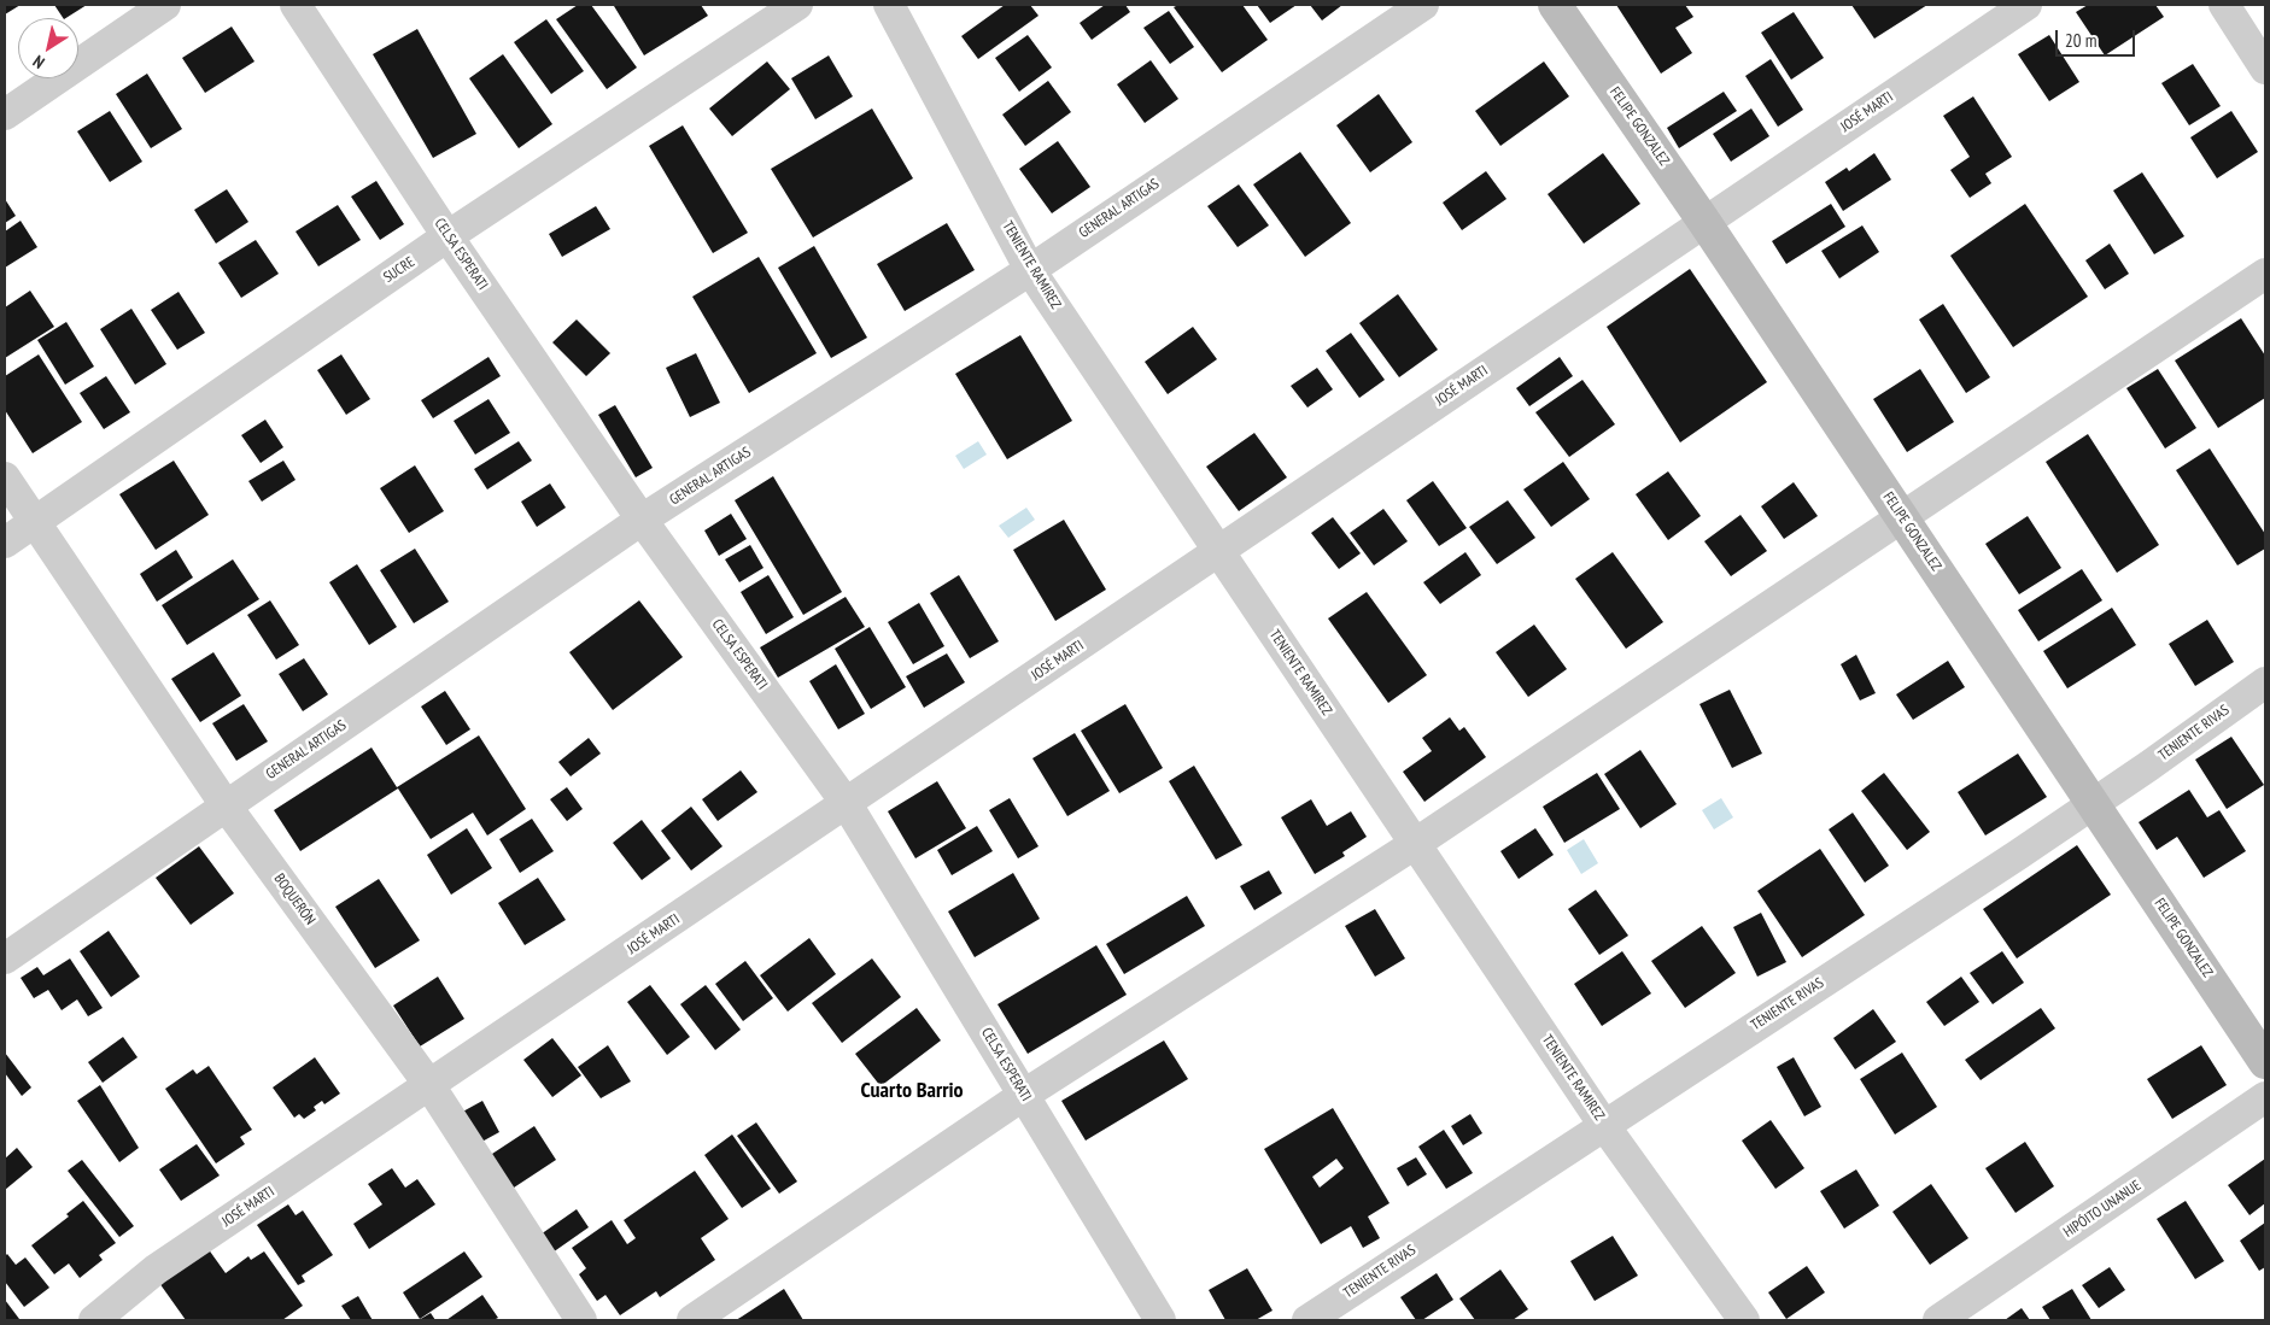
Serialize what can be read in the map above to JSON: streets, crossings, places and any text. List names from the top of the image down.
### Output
{
  "streets": {
    "street": [
      "JOSÉ MARTI",
      "FELIPE GONZALEZ",
      "GENERAL ARTIGAS",
      "CELSA ESPERATI",
      "TENIENTE RAMIREZ",
      "SUCRE",
      "TENIENTE RIVAS",
      "BOQUERÓN",
      "HIPÓITO UNANUE"
    ]
  },
  "crossings": [
    ["JOSÉ MARTI", "FELIPE GONZALEZ"],
    ["JOSÉ MARTI", "CELSA ESPERATI"],
    ["JOSÉ MARTI", "TENIENTE RAMIREZ"],
    ["JOSÉ MARTI", "BOQUERÓN"],
    ["FELIPE GONZALEZ", "TENIENTE RIVAS"],
    ["GENERAL ARTIGAS", "CELSA ESPERATI"],
    ["GENERAL ARTIGAS", "TENIENTE RAMIREZ"],
    ["GENERAL ARTIGAS", "BOQUERÓN"],
    ["CELSA ESPERATI", "SUCRE"],
    ["TENIENTE RAMIREZ", "TENIENTE RIVAS"],
    ["SUCRE", "BOQUERÓN"]
  ],
  "districts": ["Cuarto Barrio"],
  "scale_bar": "20 m",
  "north": "bottom left"
}
